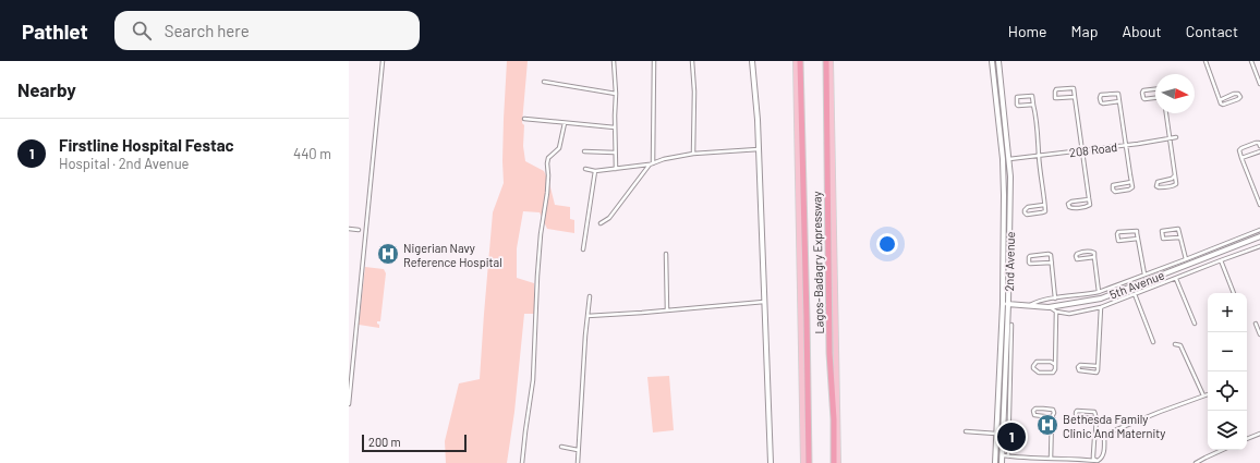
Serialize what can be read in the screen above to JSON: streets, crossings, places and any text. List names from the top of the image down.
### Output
{
  "streets": {
    "highway": ["Lagos-Badagry Expressway"],
    "street": ["208 Road", "2nd Avenue", "5th Avenue"]
  },
  "crossings": [
    ["208 Road", "2nd Avenue"],
    ["2nd Avenue", "5th Avenue"]
  ],
  "places": {
    "hospital": ["Nigerian Navy Reference Hospital", "Bethesda Family Clinic And Maternity"]
  },
  "scale_bar": "200 m",
  "north": "right",
  "page": {
    "header": "Pathlet",
    "search": "Search here",
    "nav": [
      "Home",
      "Map",
      "About",
      "Contact"
    ],
    "heading": "Nearby",
    "list": [
      {
        "mark": "1",
        "name": "Firstline Hospital Festac",
        "note": "Hospital · 2nd Avenue",
        "value": "440 m"
      }
    ],
    "map_buttons": ["+", "−"],
    "pins": "1",
    "scale": "200 m"
  }
}
